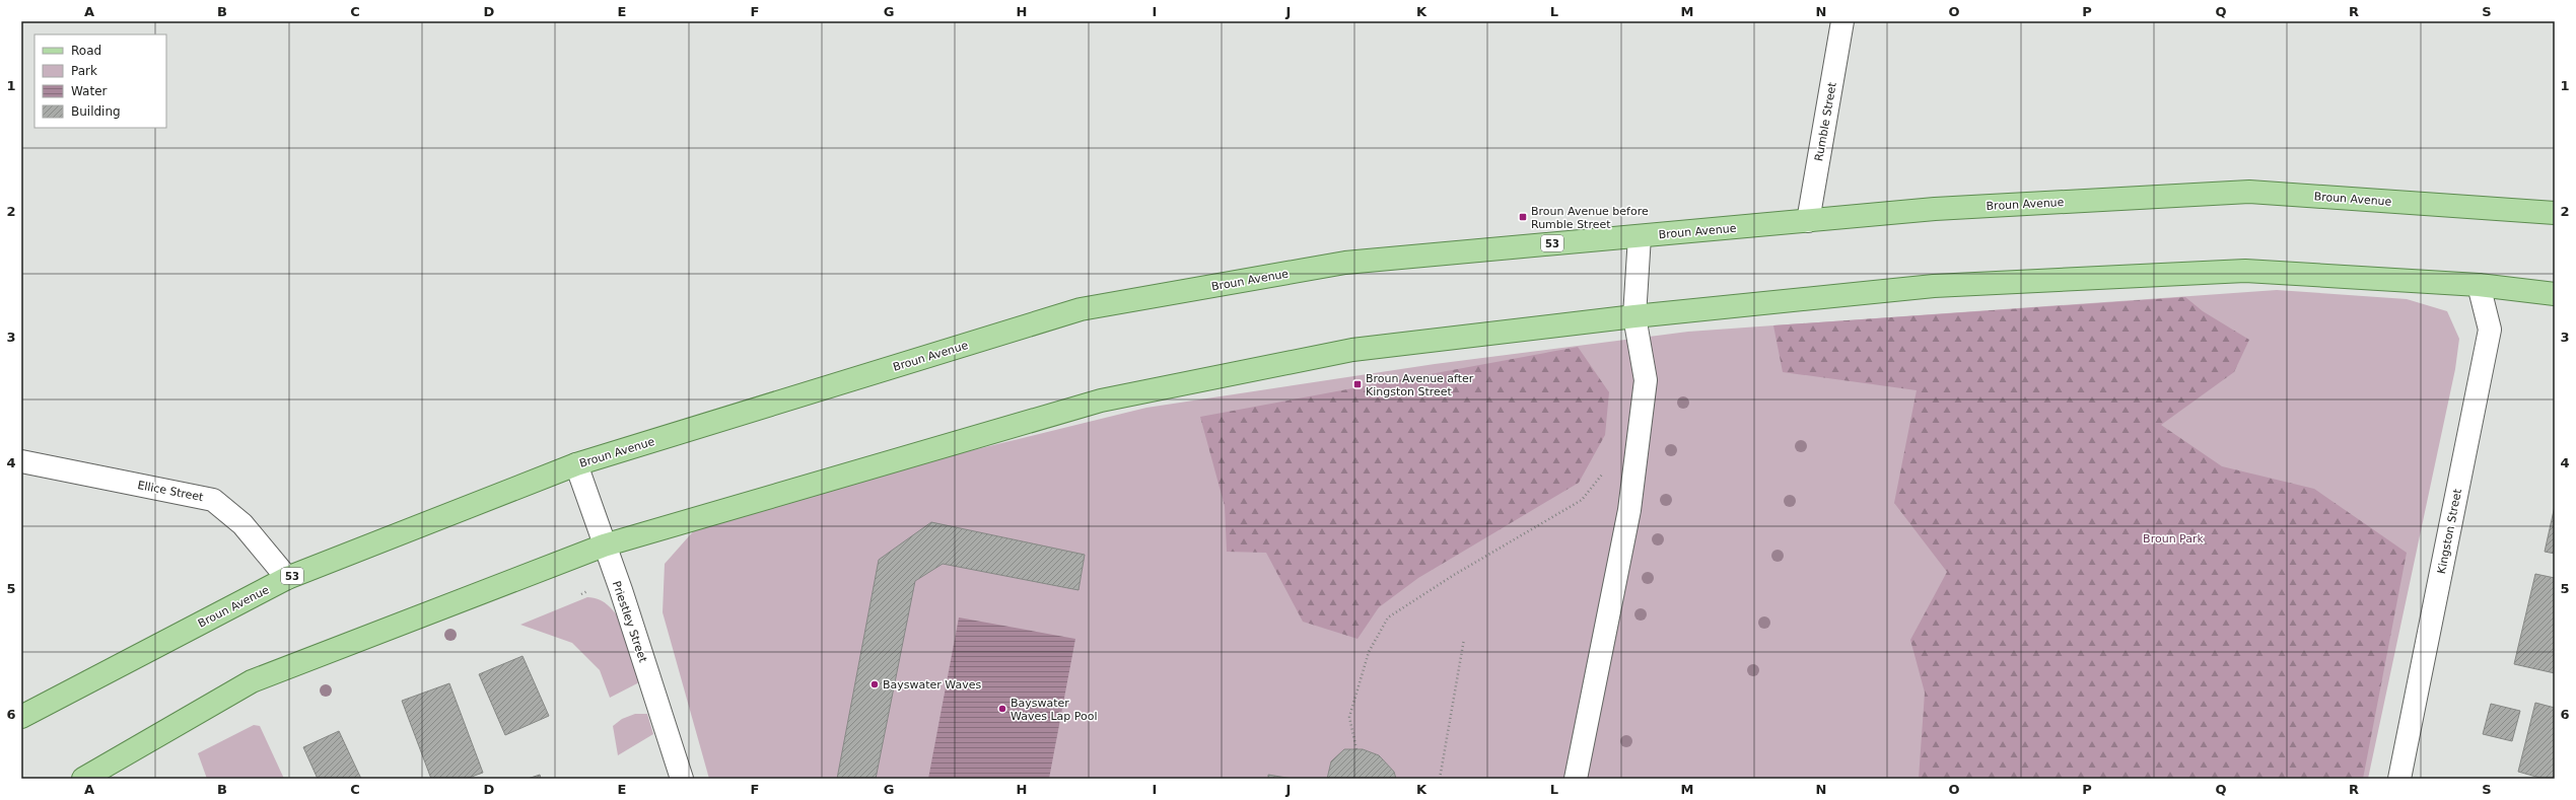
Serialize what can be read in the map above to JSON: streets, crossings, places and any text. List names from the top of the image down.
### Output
{
  "streets": {
    "main road": ["Broun Avenue", "53"],
    "street": [
      "Rumble Street",
      "Ellice Street",
      "Kingston Street",
      "Priestley Street"
    ]
  },
  "crossings": [
    ["Rumble Street", "Broun Avenue"],
    ["Broun Avenue", "Ellice Street"],
    ["Broun Avenue", "Priestley Street"]
  ],
  "parks": ["Broun Park"],
  "places": {
    "transit": ["Broun Avenue before Rumble Street", "Broun Avenue after Kingston Street"],
    "other": ["Bayswater Waves", "Bayswater Waves Lap Pool"]
  },
  "legend": [
    "Road",
    "Park",
    "Water",
    "Building"
  ],
  "grid": {
    "columns": [
      "A",
      "B",
      "C",
      "D",
      "E",
      "F",
      "G",
      "H",
      "I",
      "J",
      "K",
      "L",
      "M",
      "N",
      "O",
      "P",
      "Q",
      "R",
      "S"
    ],
    "rows": [
      "1",
      "2",
      "3",
      "4",
      "5",
      "6"
    ]
  }
}
